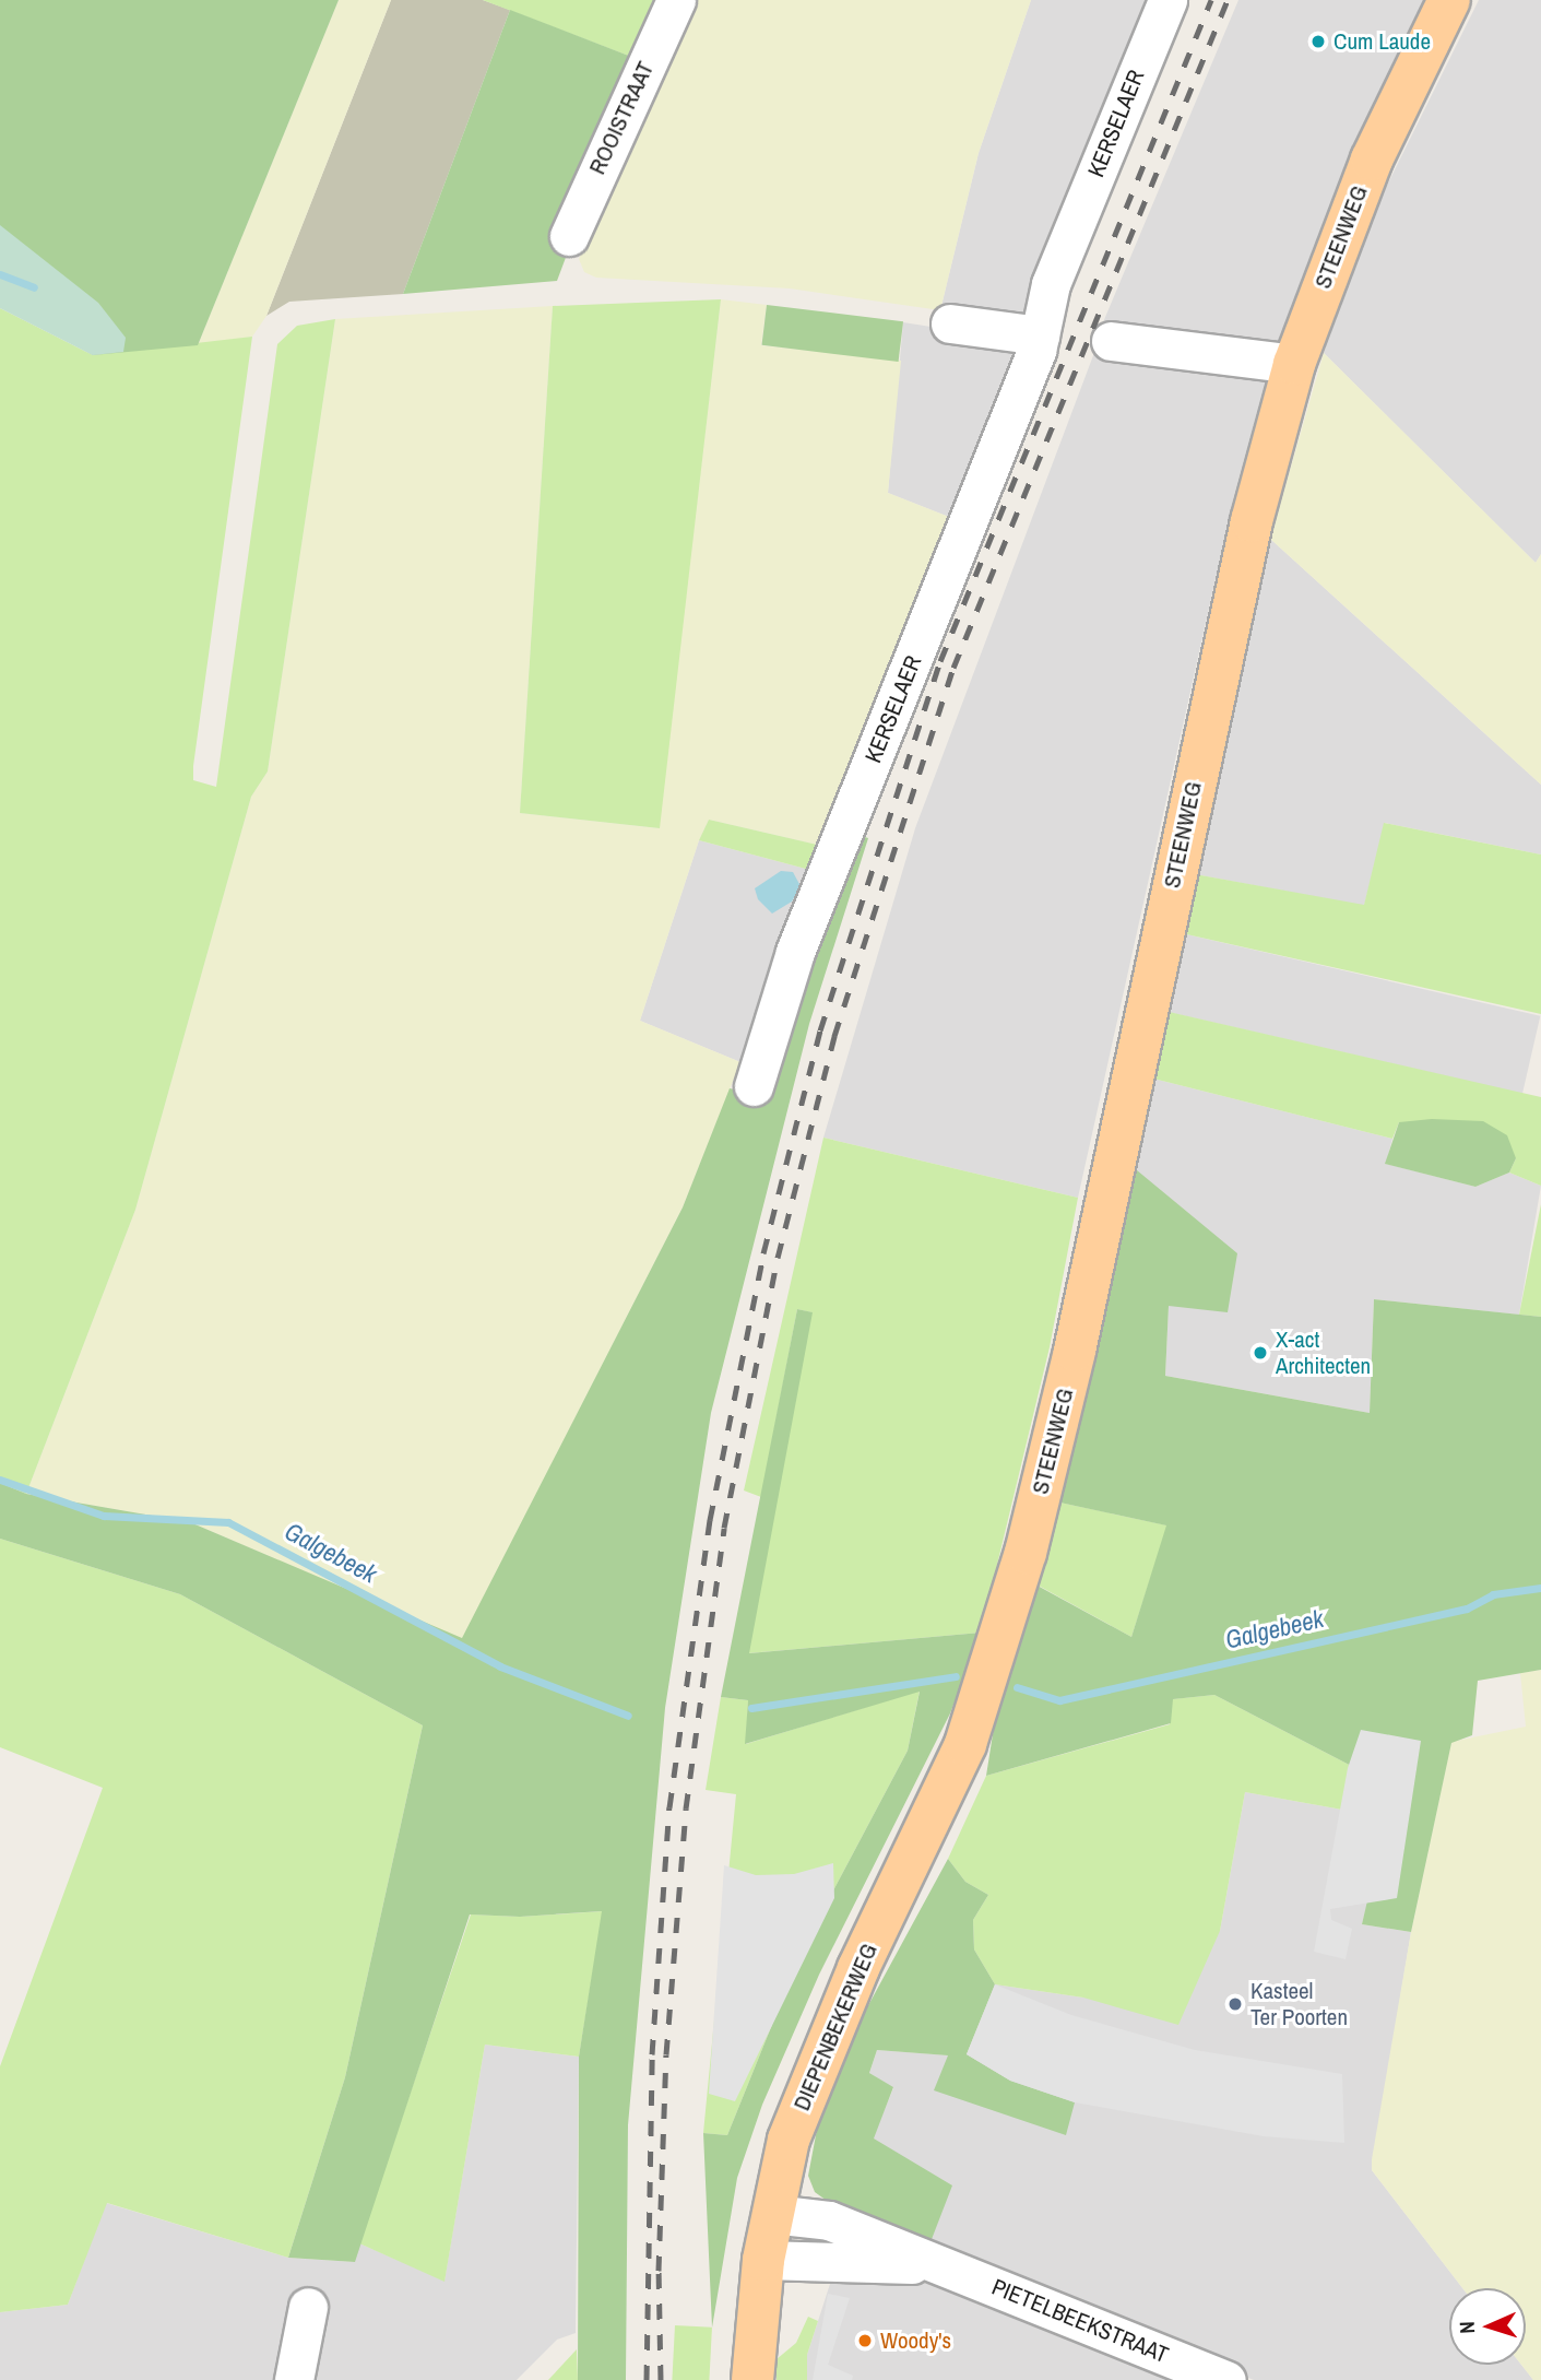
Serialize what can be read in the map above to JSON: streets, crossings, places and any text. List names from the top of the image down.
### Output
{
  "streets": {
    "main road": ["STEENWEG", "DIEPENBEKERWEG"],
    "street": ["ROOISTRAAT", "KERSELAER", "PIETELBEEKSTRAAT"]
  },
  "crossings": [
    ["STEENWEG", "DIEPENBEKERWEG"],
    ["DIEPENBEKERWEG", "PIETELBEEKSTRAAT"]
  ],
  "water": ["Galgebeek"],
  "places": [
    "Cum Laude",
    "X-act Architecten",
    "Kasteel Ter Poorten",
    "Woody's"
  ],
  "north": "left"
}
